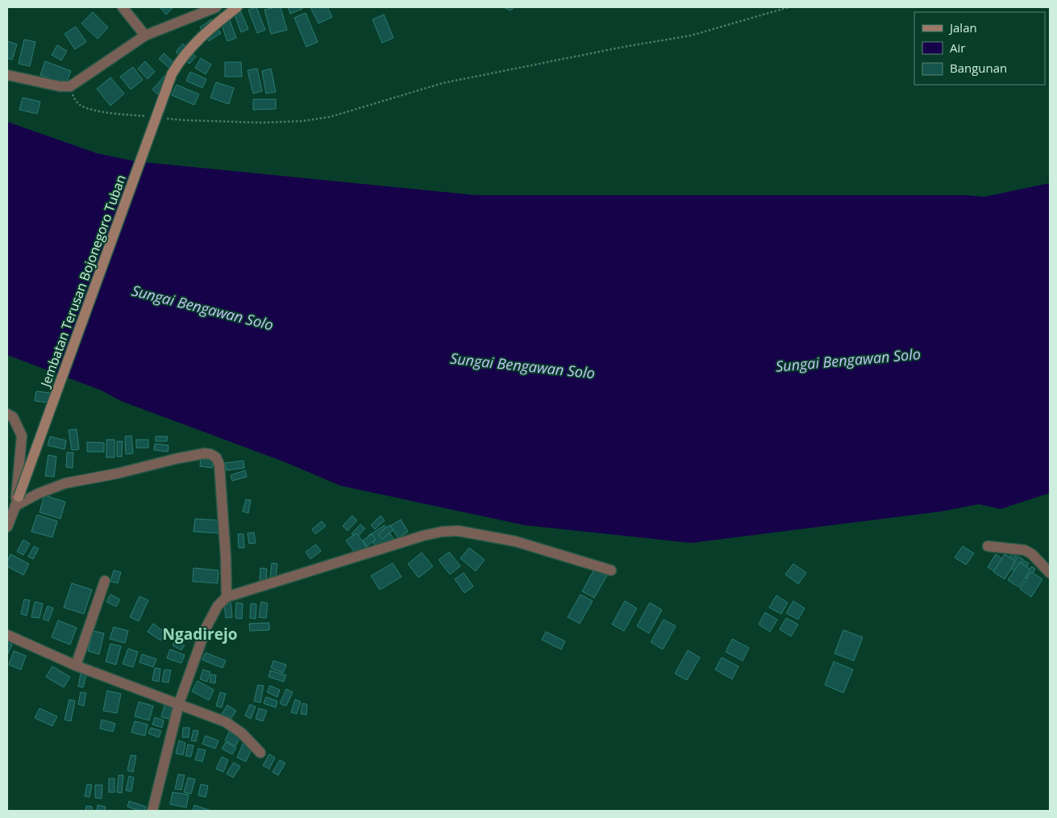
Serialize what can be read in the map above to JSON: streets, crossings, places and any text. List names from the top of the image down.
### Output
{
  "streets": {
    "street": ["Jembatan Terusan Bojonegoro Tuban"]
  },
  "districts": ["Ngadirejo"],
  "water": ["Sungai Bengawan Solo"],
  "legend": ["Jalan", "Air", "Bangunan"]
}
